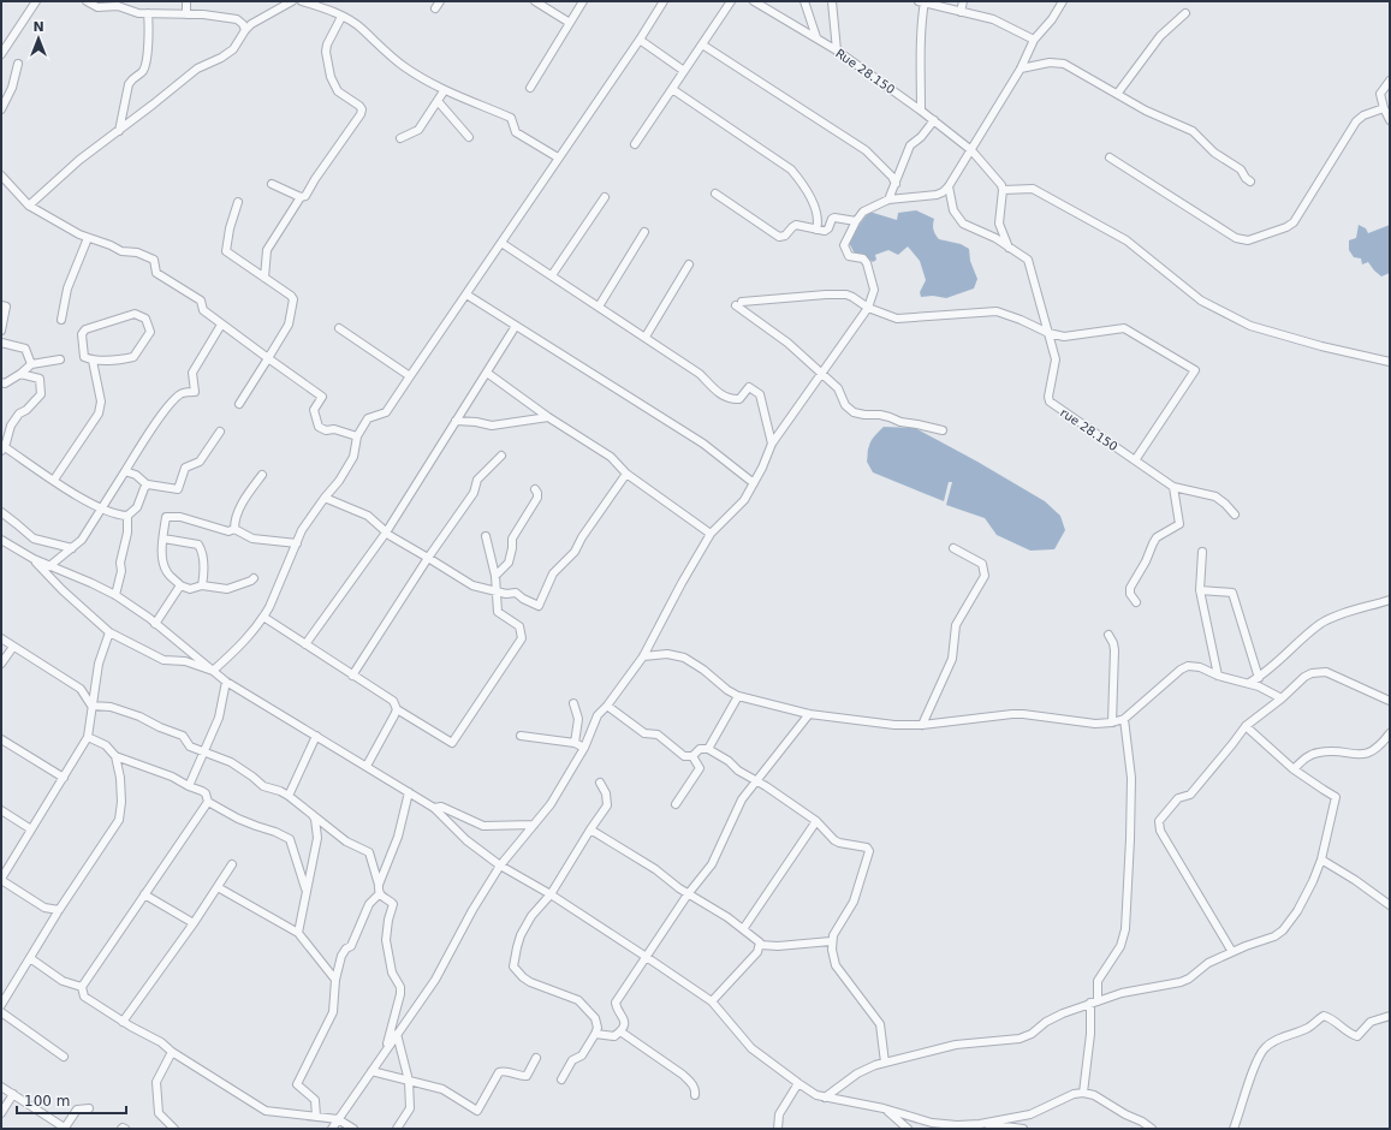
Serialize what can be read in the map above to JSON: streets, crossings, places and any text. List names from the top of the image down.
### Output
{
  "streets": {
    "street": ["Rue 28.150", "rue 28.150"]
  },
  "scale_bar": "100 m",
  "north": "top"
}
